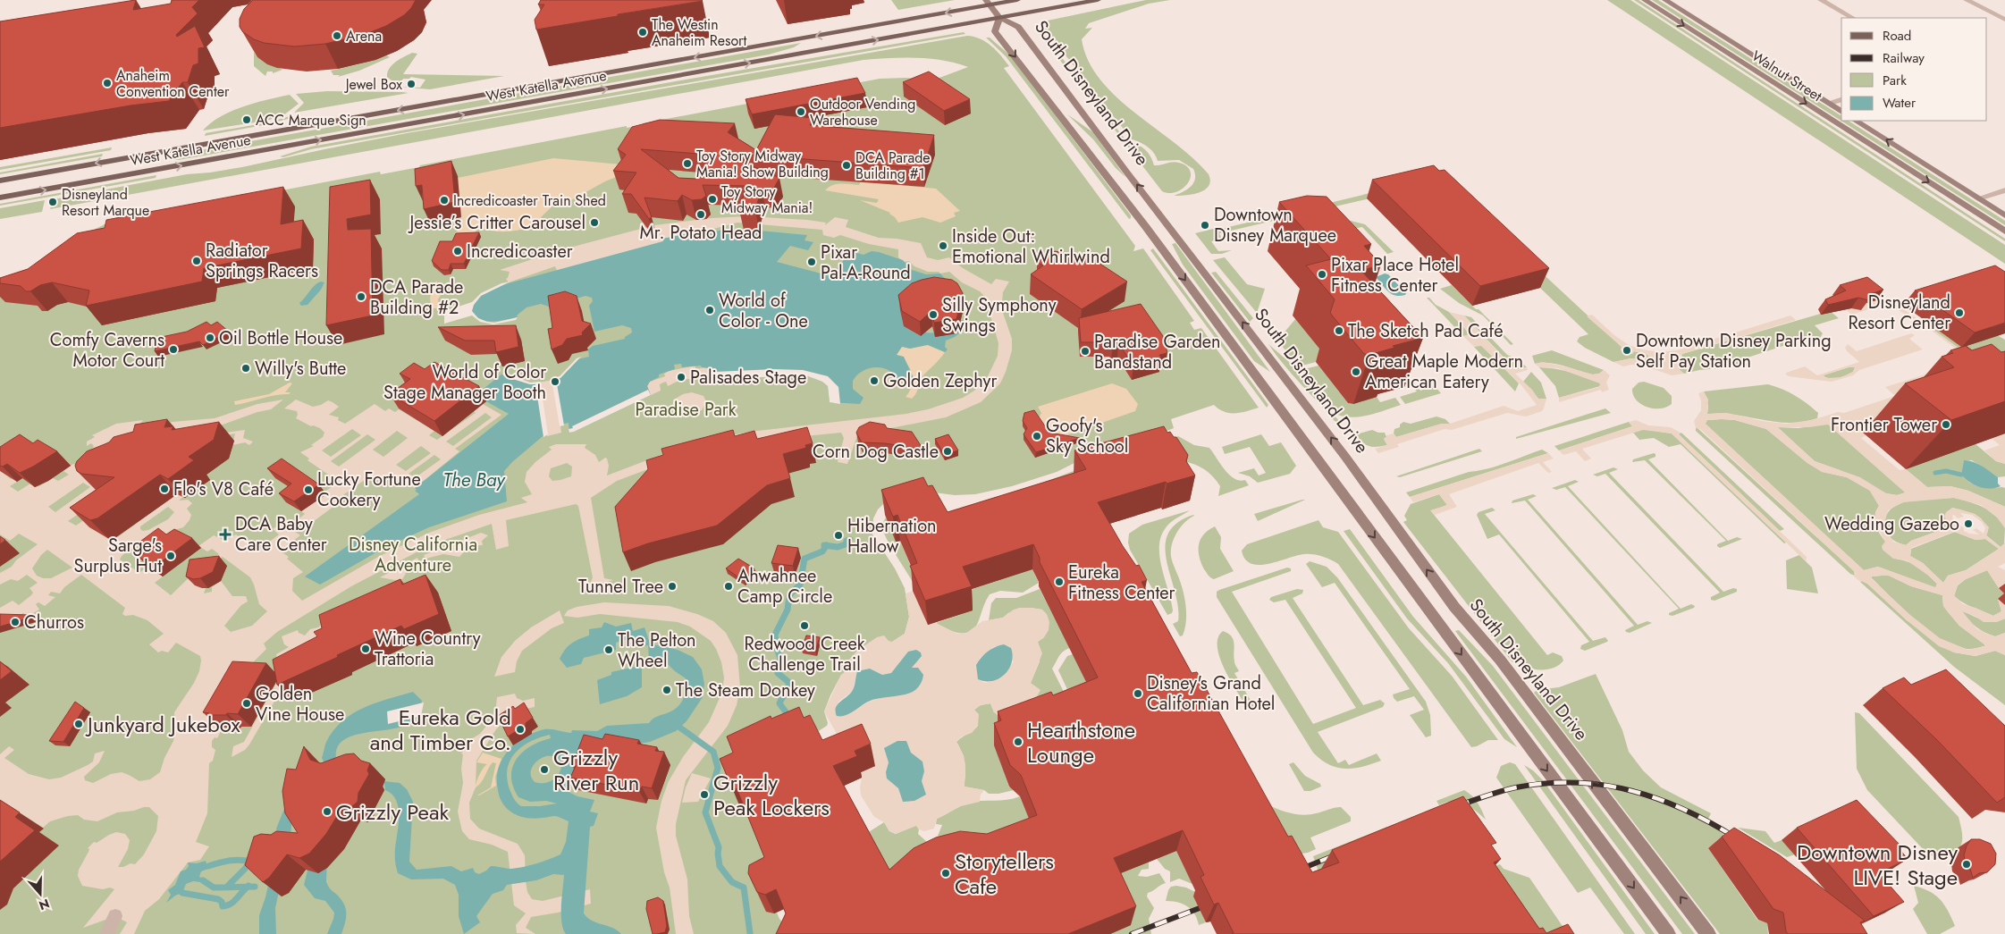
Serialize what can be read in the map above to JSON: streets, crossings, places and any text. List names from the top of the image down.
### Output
{
  "streets": {
    "main road": ["Walnut Street", "West Katella Avenue", "South Disneyland Drive"]
  },
  "crossings": [
    ["West Katella Avenue", "South Disneyland Drive"]
  ],
  "water": ["The Bay"],
  "parks": ["Paradise Park", "Disney California Adventure"],
  "places": {
    "other": [
      "The Westin Anaheim Resort",
      "Arena",
      "Anaheim Convention Center",
      "Jewel Box",
      "Outdoor Vending Warehouse",
      "ACC Marque Sign",
      "Toy Story Midway Mania! Show Building",
      "DCA Parade Building #1",
      "Toy Story Midway Mania!",
      "Incredicoaster Train Shed",
      "Disneyland Resort Marque",
      "Mr. Potato Head",
      "Jessie’s Critter Carousel",
      "Downtown Disney Marquee",
      "Inside Out: Emotional Whirlwind",
      "Incredicoaster",
      "Radiator Springs Racers",
      "Pixar Pal-A-Round",
      "Pixar Place Hotel Fitness Center",
      "DCA Parade Building #2",
      "World of Color - One",
      "Disneyland Resort Center",
      "Silly Symphony Swings",
      "The Sketch Pad Café",
      "Oil Bottle House",
      "Comfy Caverns Motor Court",
      "Downtown Disney Parking Self Pay Station",
      "Paradise Garden Bandstand",
      "Willy's Butte",
      "Great Maple Modern American Eatery",
      "Palisades Stage",
      "Golden Zephyr",
      "World of Color Stage Manager Booth",
      "Frontier Tower",
      "Goofy's Sky School",
      "Corn Dog Castle",
      "Flo's V8 Café",
      "Lucky Fortune Cookery",
      "Wedding Gazebo",
      "Hibernation Hallow",
      "Sarge's Surplus Hut",
      "Eureka Fitness Center",
      "Tunnel Tree",
      "Ahwahnee Camp Circle",
      "Churros",
      "Redwood Creek Challenge Trail",
      "Wine Country Trattoria",
      "The Pelton Wheel",
      "The Steam Donkey",
      "Disney's Grand Californian Hotel",
      "Golden Vine House",
      "Junkyard Jukebox",
      "Eureka Gold and Timber Co.",
      "Hearthstone Lounge",
      "Grizzly River Run",
      "Grizzly Peak Lockers",
      "Grizzly Peak",
      "Downtown Disney LIVE! Stage",
      "Storytellers Cafe"
    ],
    "health": ["DCA Baby Care Center"]
  },
  "legend": [
    "Road",
    "Railway",
    "Park",
    "Water"
  ],
  "north": "bottom"
}
